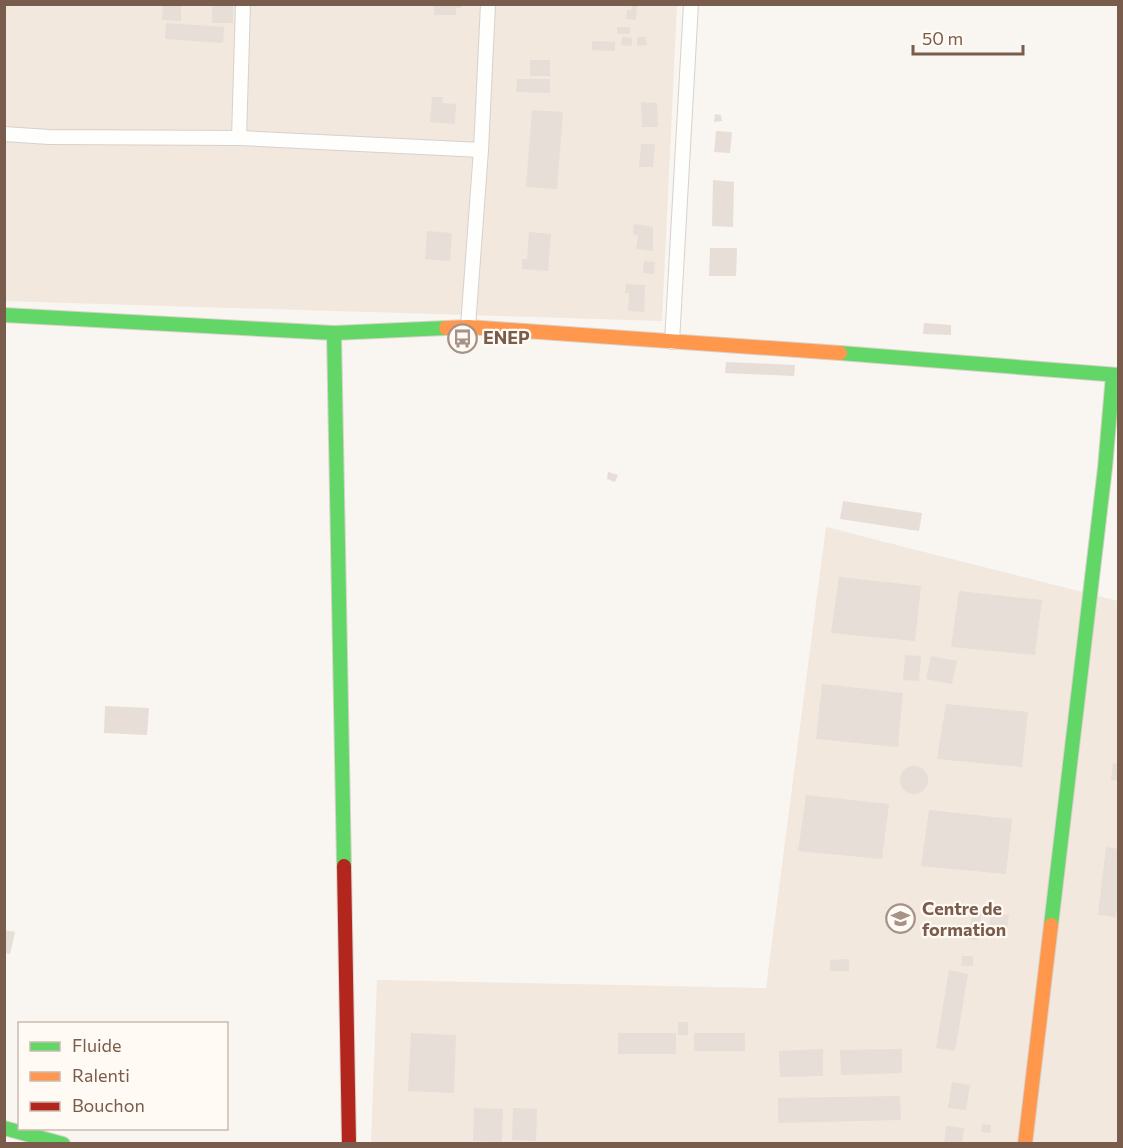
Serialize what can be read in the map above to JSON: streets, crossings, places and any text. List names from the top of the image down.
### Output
{
  "places": {
    "bus stop": ["ENEP"],
    "school or university": ["Centre de formation"]
  },
  "legend": ["Fluide", "Ralenti", "Bouchon"],
  "scale_bar": "50 m"
}
